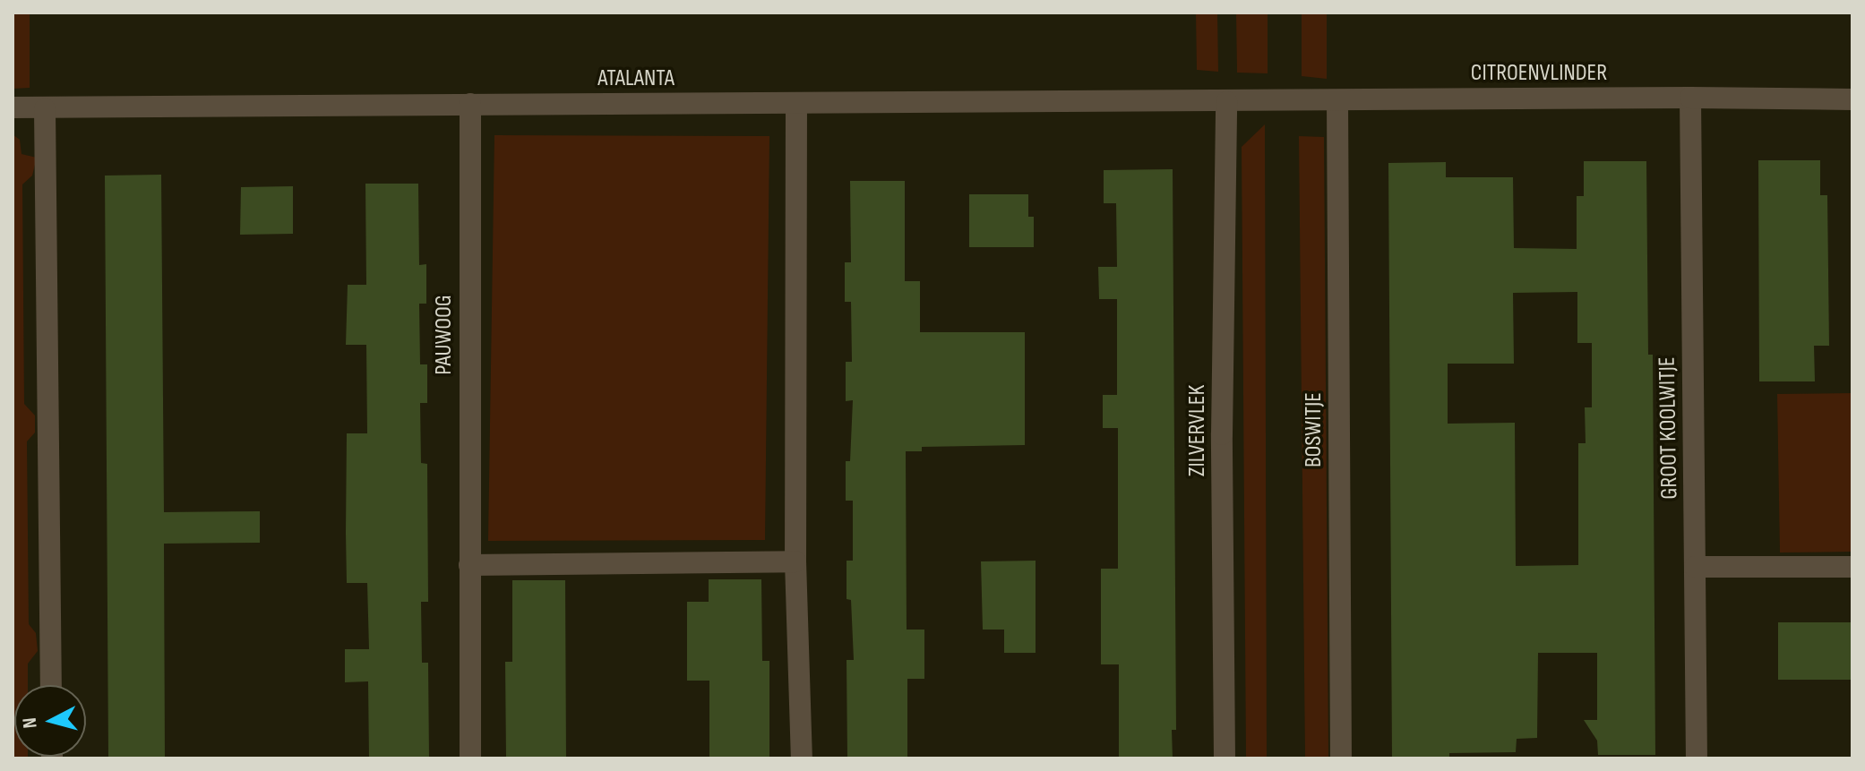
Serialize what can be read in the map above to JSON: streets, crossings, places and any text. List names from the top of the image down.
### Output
{
  "streets": {
    "street": [
      "CITROENVLINDER",
      "ATALANTA",
      "PAUWOOG",
      "GROOT KOOLWITJE",
      "BOSWITJE",
      "ZILVERVLEK"
    ]
  },
  "crossings": [
    ["CITROENVLINDER", "ATALANTA"],
    ["CITROENVLINDER", "GROOT KOOLWITJE"],
    ["CITROENVLINDER", "BOSWITJE"],
    ["CITROENVLINDER", "ZILVERVLEK"],
    ["ATALANTA", "PAUWOOG"],
    ["ATALANTA", "ZILVERVLEK"]
  ],
  "north": "left"
}
